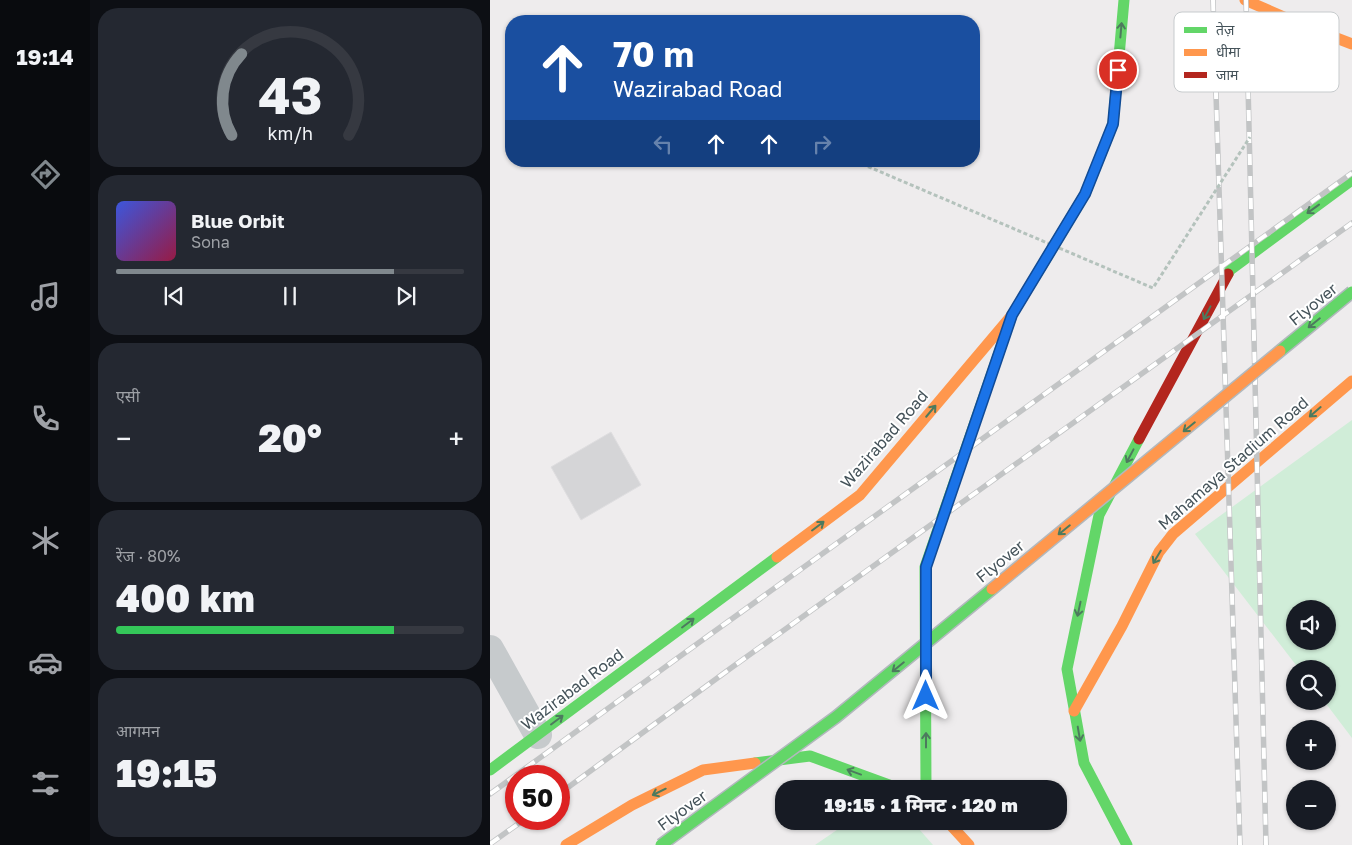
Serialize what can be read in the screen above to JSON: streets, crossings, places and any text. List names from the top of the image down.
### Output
{
  "streets": {
    "main road": ["Flyover", "Wazirabad Road", "Mahamaya Stadium Road"]
  },
  "one_way": ["Flyover", "Wazirabad Road"],
  "legend": ["तेज़", "धीमा", "जाम"],
  "page": {
    "tabs": "19:14",
    "turn": ["70 m", "Wazirabad Road"],
    "song": ["Blue Orbit", "Sona"],
    "tile": [
      "एसी",
      ["रेंज · 80%", "400 km"],
      ["आगमन", "19:15"]
    ],
    "heat": ["−", "20°", "+"],
    "map_buttons": ["+", "−"],
    "limit": "50",
    "trip": "19:15 · 1 मिनट · 120 m",
    "gauge": ["43", "km/h"]
  }
}
